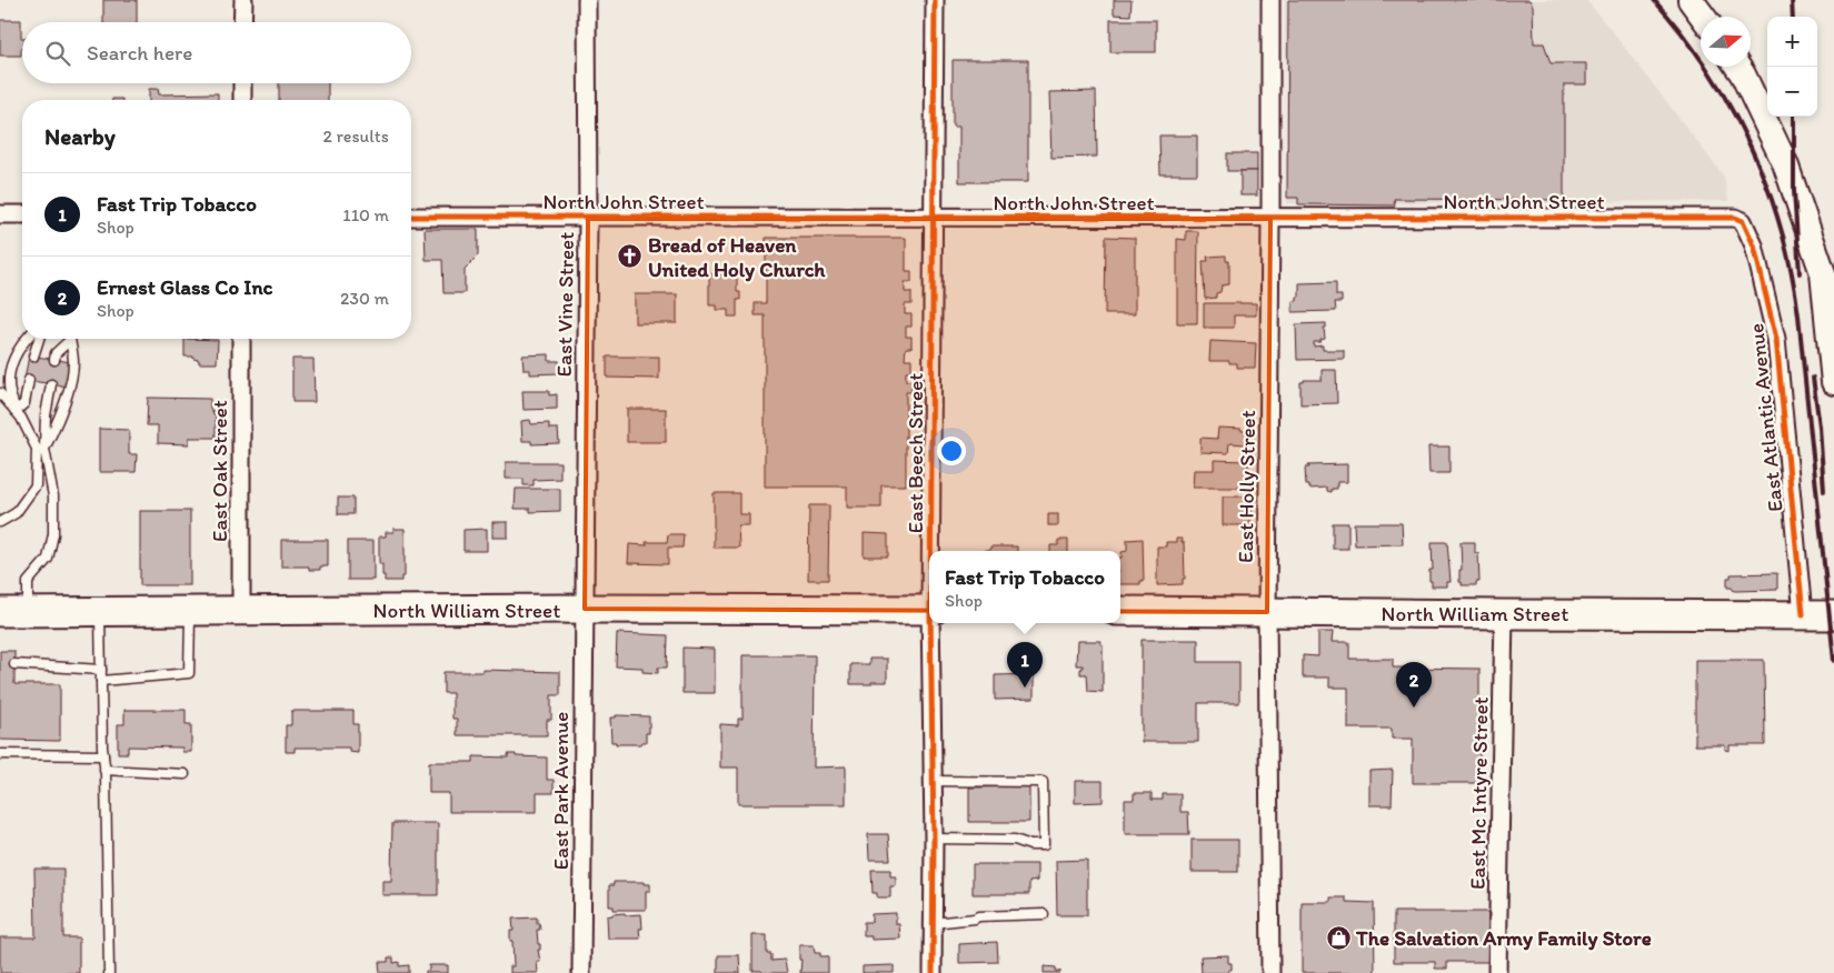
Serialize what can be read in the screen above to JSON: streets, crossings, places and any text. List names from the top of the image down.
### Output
{
  "streets": {
    "main road": ["North William Street"],
    "street": [
      "North John Street",
      "East Vine Street",
      "East Atlantic Avenue",
      "East Beech Street",
      "East Oak Street",
      "East Holly Street",
      "East Park Avenue",
      "East Mc Intyre Street"
    ]
  },
  "crossings": [
    ["North John Street", "East Vine Street"],
    ["North John Street", "East Atlantic Avenue"],
    ["North John Street", "East Beech Street"],
    ["North John Street", "East Holly Street"],
    ["East Vine Street", "North William Street"],
    ["East Vine Street", "East Park Avenue"],
    ["East Atlantic Avenue", "North William Street"],
    ["East Oak Street", "North William Street"],
    ["East Holly Street", "North William Street"],
    ["North William Street", "East Park Avenue"],
    ["North William Street", "East Mc Intyre Street"]
  ],
  "places": {
    "church": ["Bread of Heaven United Holy Church"],
    "shop": ["The Salvation Army Family Store"]
  },
  "north": "right",
  "page": {
    "map_buttons": ["+", "−"],
    "search": "Search here",
    "heading": ["Nearby", "2 results"],
    "list": [
      {
        "mark": "1",
        "name": "Fast Trip Tobacco",
        "note": "Shop",
        "value": "110 m"
      },
      {
        "mark": "2",
        "name": "Ernest Glass Co Inc",
        "note": "Shop",
        "value": "230 m"
      }
    ],
    "popup": ["Fast Trip Tobacco", "Shop"],
    "pins": ["1", "2"]
  }
}
